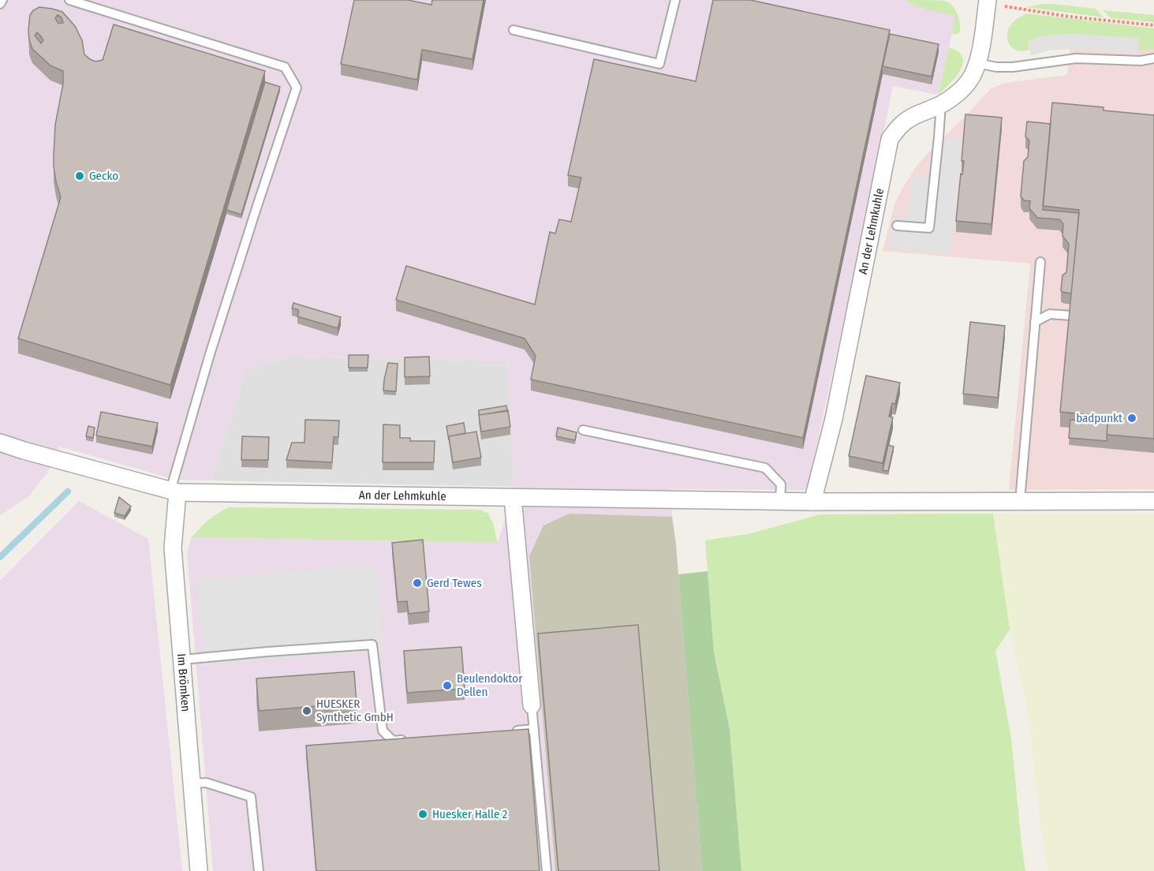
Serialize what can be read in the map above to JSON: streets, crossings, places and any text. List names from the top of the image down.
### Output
{
  "streets": {
    "street": ["An der Lehmkuhle", "Im Brömken"]
  },
  "crossings": [
    ["An der Lehmkuhle", "Im Brömken"]
  ],
  "places": [
    "Gecko",
    "badpunkt",
    "Gerd Tewes",
    "Beulendoktor Dellen",
    "HUESKER Synthetic GmbH",
    "Huesker Halle 2"
  ]
}
